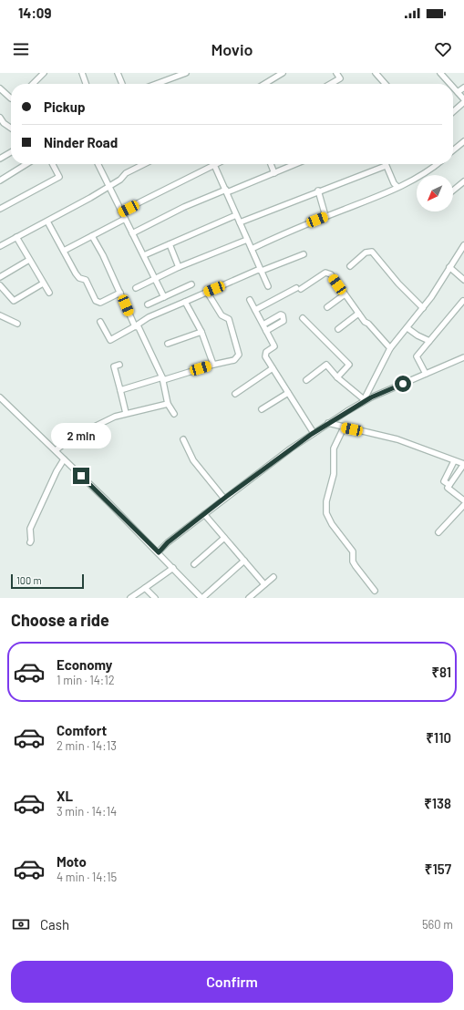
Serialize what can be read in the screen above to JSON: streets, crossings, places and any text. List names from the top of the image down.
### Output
{
  "scale_bar": "100 m",
  "north": "bottom left",
  "page": {
    "status": "14:09",
    "header": "Movio",
    "banner": ["Pickup", "Ninder Road"],
    "bubble": "2 min",
    "scale": "100 m",
    "heading": "Choose a ride",
    "list": [
      {
        "name": "Economy",
        "note": "1 min · 14:12",
        "value": "₹81"
      },
      {
        "name": "Comfort",
        "note": "2 min · 14:13",
        "value": "₹110"
      },
      {
        "name": "XL",
        "note": "3 min · 14:14",
        "value": "₹138"
      },
      {
        "name": "Moto",
        "note": "4 min · 14:15",
        "value": "₹157"
      }
    ],
    "pay": ["Cash", "560 m"],
    "buttons": "Confirm"
  }
}
